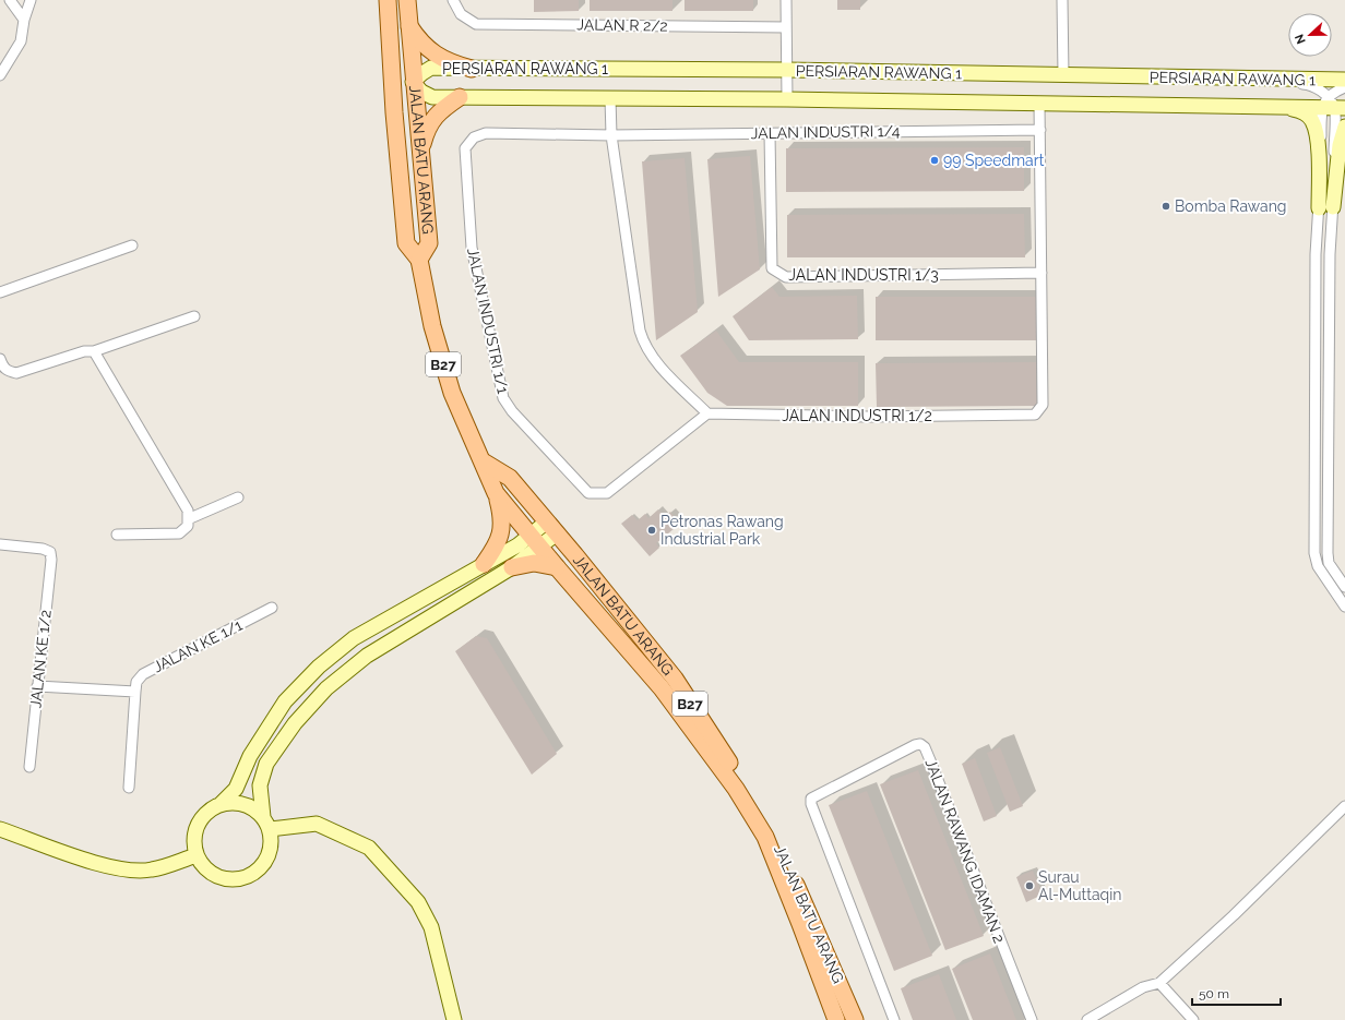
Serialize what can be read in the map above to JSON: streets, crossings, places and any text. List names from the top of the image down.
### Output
{
  "streets": {
    "main road": ["JALAN BATU ARANG", "B27"],
    "street": [
      "JALAN R 2/2",
      "PERSIARAN RAWANG 1",
      "JALAN INDUSTRI 1/4",
      "JALAN INDUSTRI 1/3",
      "JALAN INDUSTRI 1/1",
      "JALAN INDUSTRI 1/2",
      "JALAN KE 1/1",
      "JALAN KE 1/2",
      "JALAN RAWANG IDAMAN 2"
    ]
  },
  "crossings": [
    ["PERSIARAN RAWANG 1", "JALAN BATU ARANG"],
    ["PERSIARAN RAWANG 1", "JALAN INDUSTRI 1/2"],
    ["JALAN INDUSTRI 1/4", "JALAN INDUSTRI 1/3"],
    ["JALAN INDUSTRI 1/4", "JALAN INDUSTRI 1/1"],
    ["JALAN INDUSTRI 1/4", "JALAN INDUSTRI 1/2"],
    ["JALAN INDUSTRI 1/3", "JALAN INDUSTRI 1/2"],
    ["JALAN INDUSTRI 1/1", "JALAN INDUSTRI 1/2"]
  ],
  "places": [
    "99 Speedmart",
    "Bomba Rawang",
    "Petronas Rawang Industrial Park",
    "Surau Al-Muttaqin"
  ],
  "scale_bar": "50 m",
  "north": "left"
}
